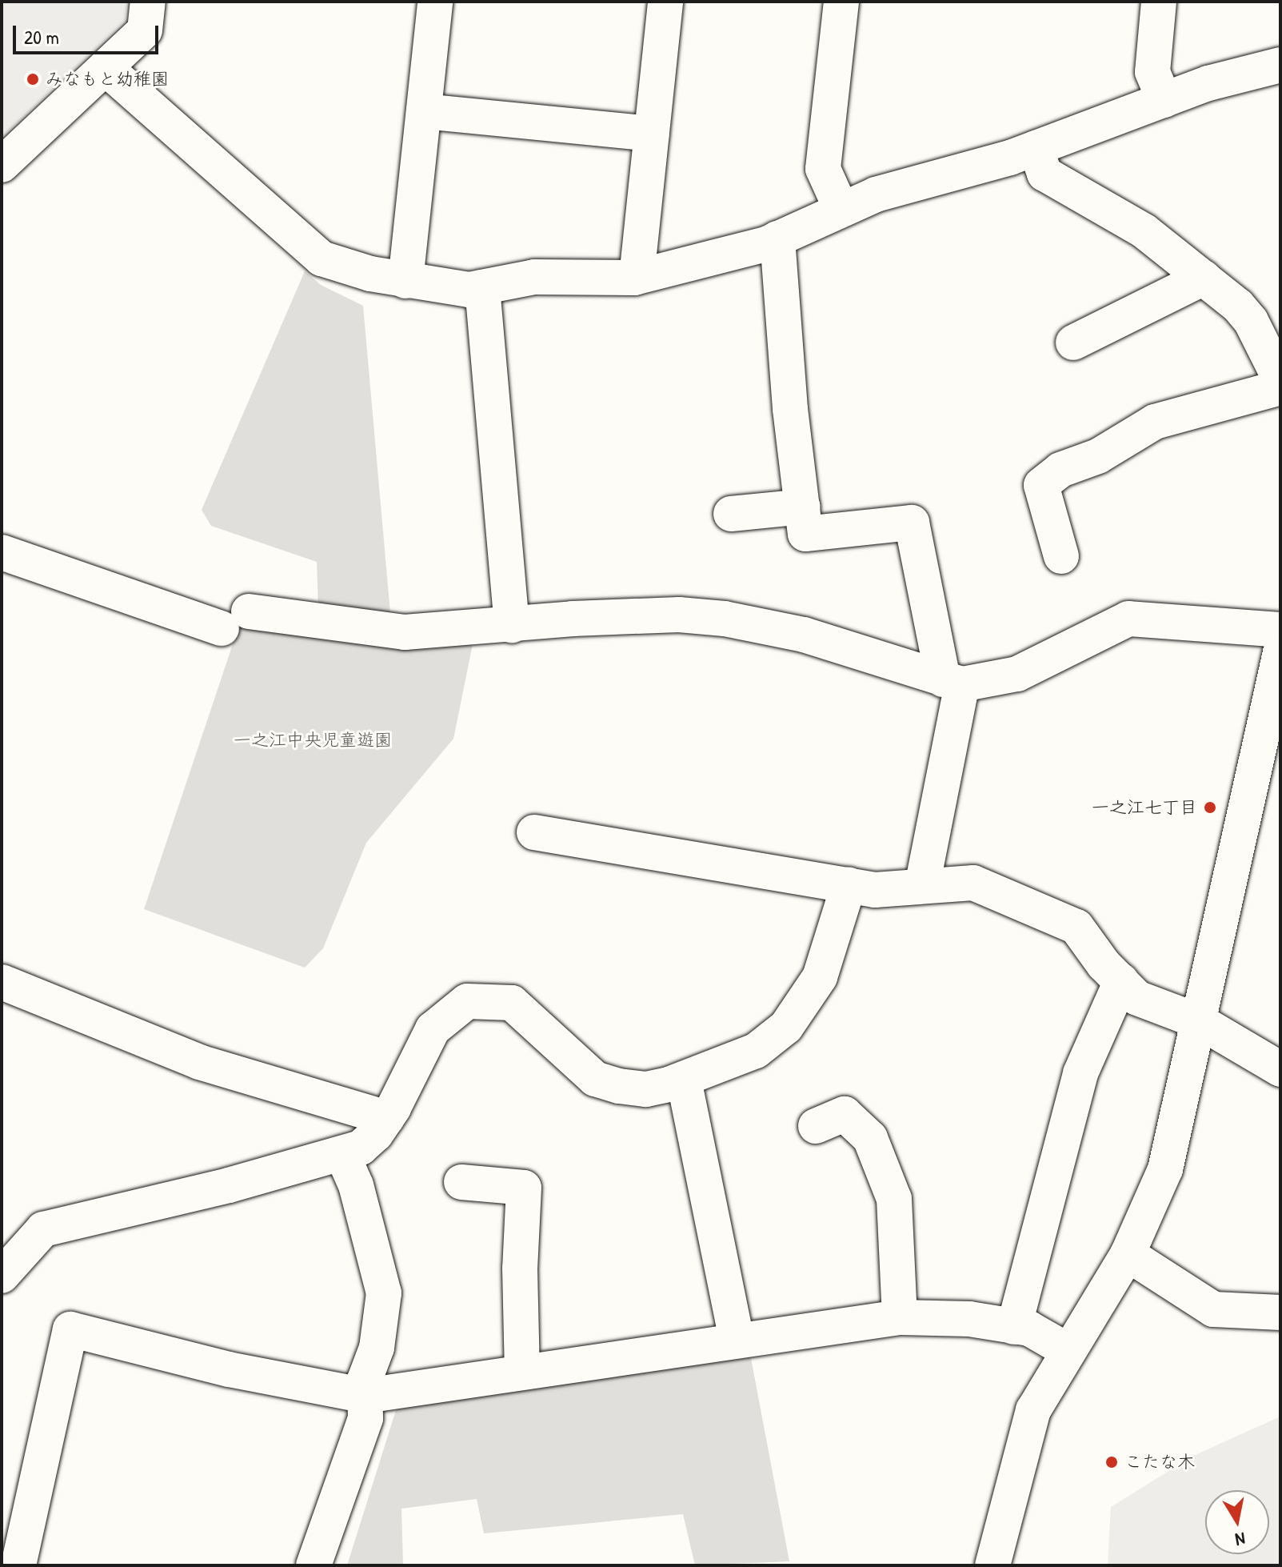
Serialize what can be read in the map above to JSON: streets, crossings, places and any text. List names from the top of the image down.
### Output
{
  "parks": ["一之江中央児童遊園"],
  "places": ["みなもと幼稚園", "一之江七丁目", "こたな木"],
  "scale_bar": "20 m",
  "north": "bottom"
}
